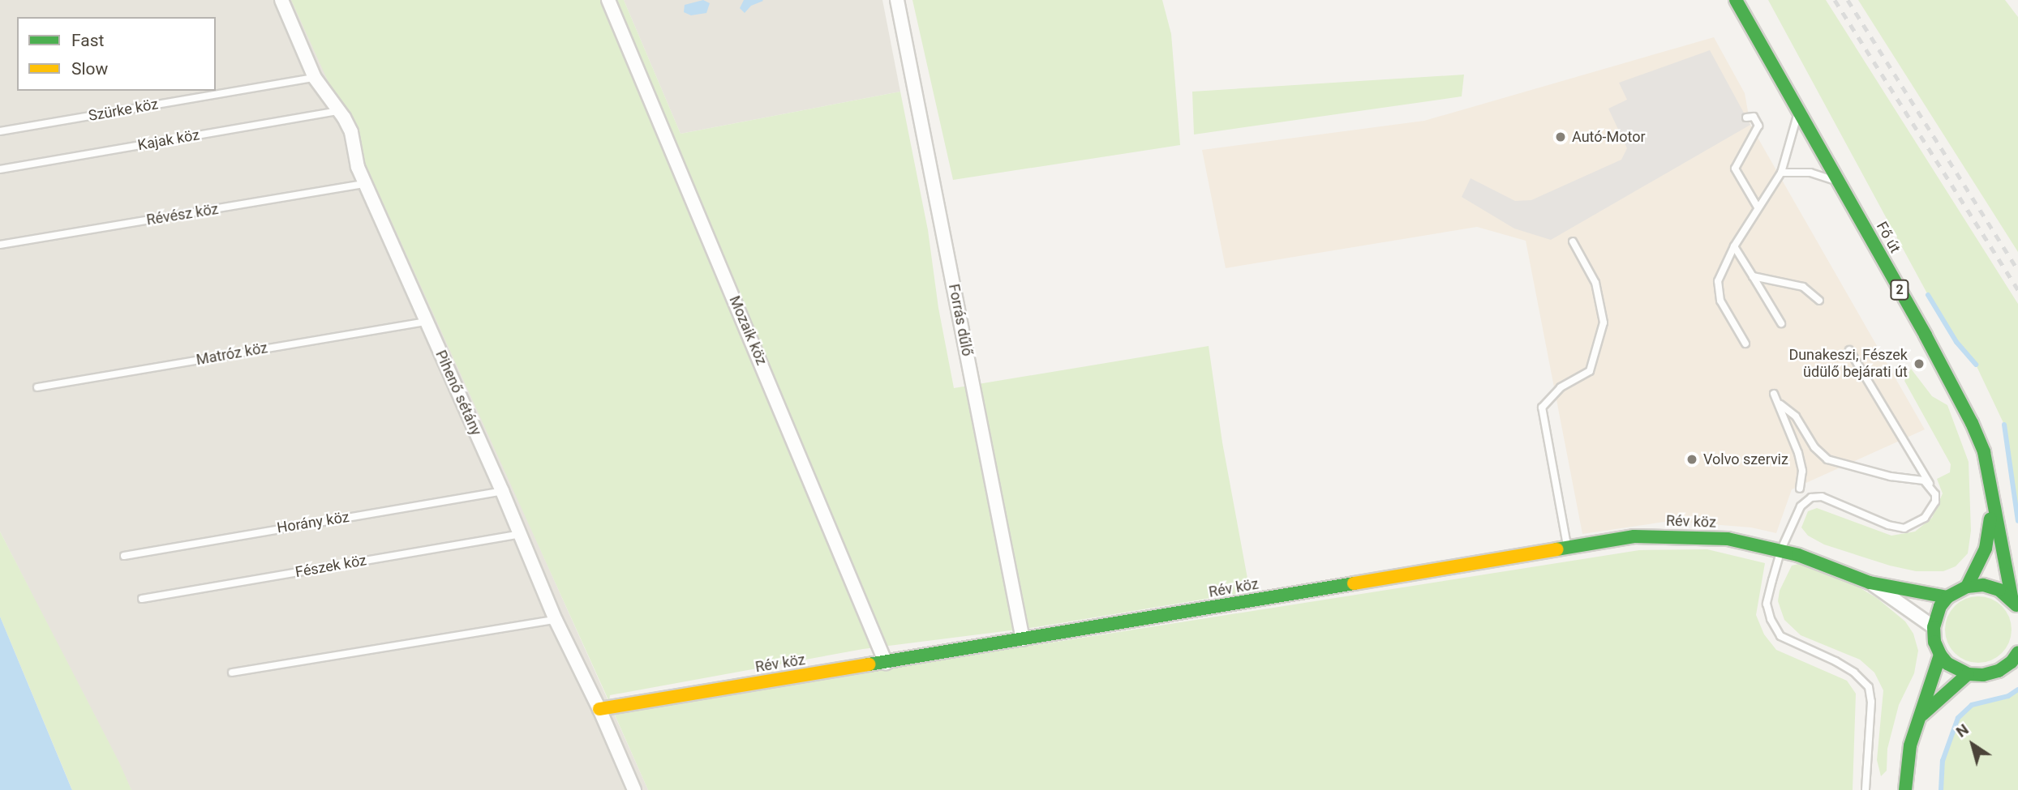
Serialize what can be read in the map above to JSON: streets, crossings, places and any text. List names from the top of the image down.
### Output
{
  "streets": {
    "street": [
      "Fő út",
      "2",
      "Forrás dűlő",
      "Mozaik köz",
      "Pihenő sétány",
      "Rév köz"
    ],
    "lane": [
      "Szürke köz",
      "Kajak köz",
      "Révész köz",
      "Matróz köz",
      "Horány köz",
      "Fészek köz"
    ]
  },
  "crossings": [
    ["Szürke köz", "Pihenő sétány"],
    ["Kajak köz", "Pihenő sétány"],
    ["Révész köz", "Pihenő sétány"],
    ["Forrás dűlő", "Rév köz"],
    ["Mozaik köz", "Rév köz"],
    ["Matróz köz", "Pihenő sétány"],
    ["Pihenő sétány", "Rév köz"],
    ["Pihenő sétány", "Horány köz"],
    ["Pihenő sétány", "Fészek köz"]
  ],
  "places": ["Autó-Motor", "Dunakeszi, Fészek üdülő bejárati út", "Volvo szerviz"],
  "legend": ["Fast", "Slow"],
  "north": "top left"
}
